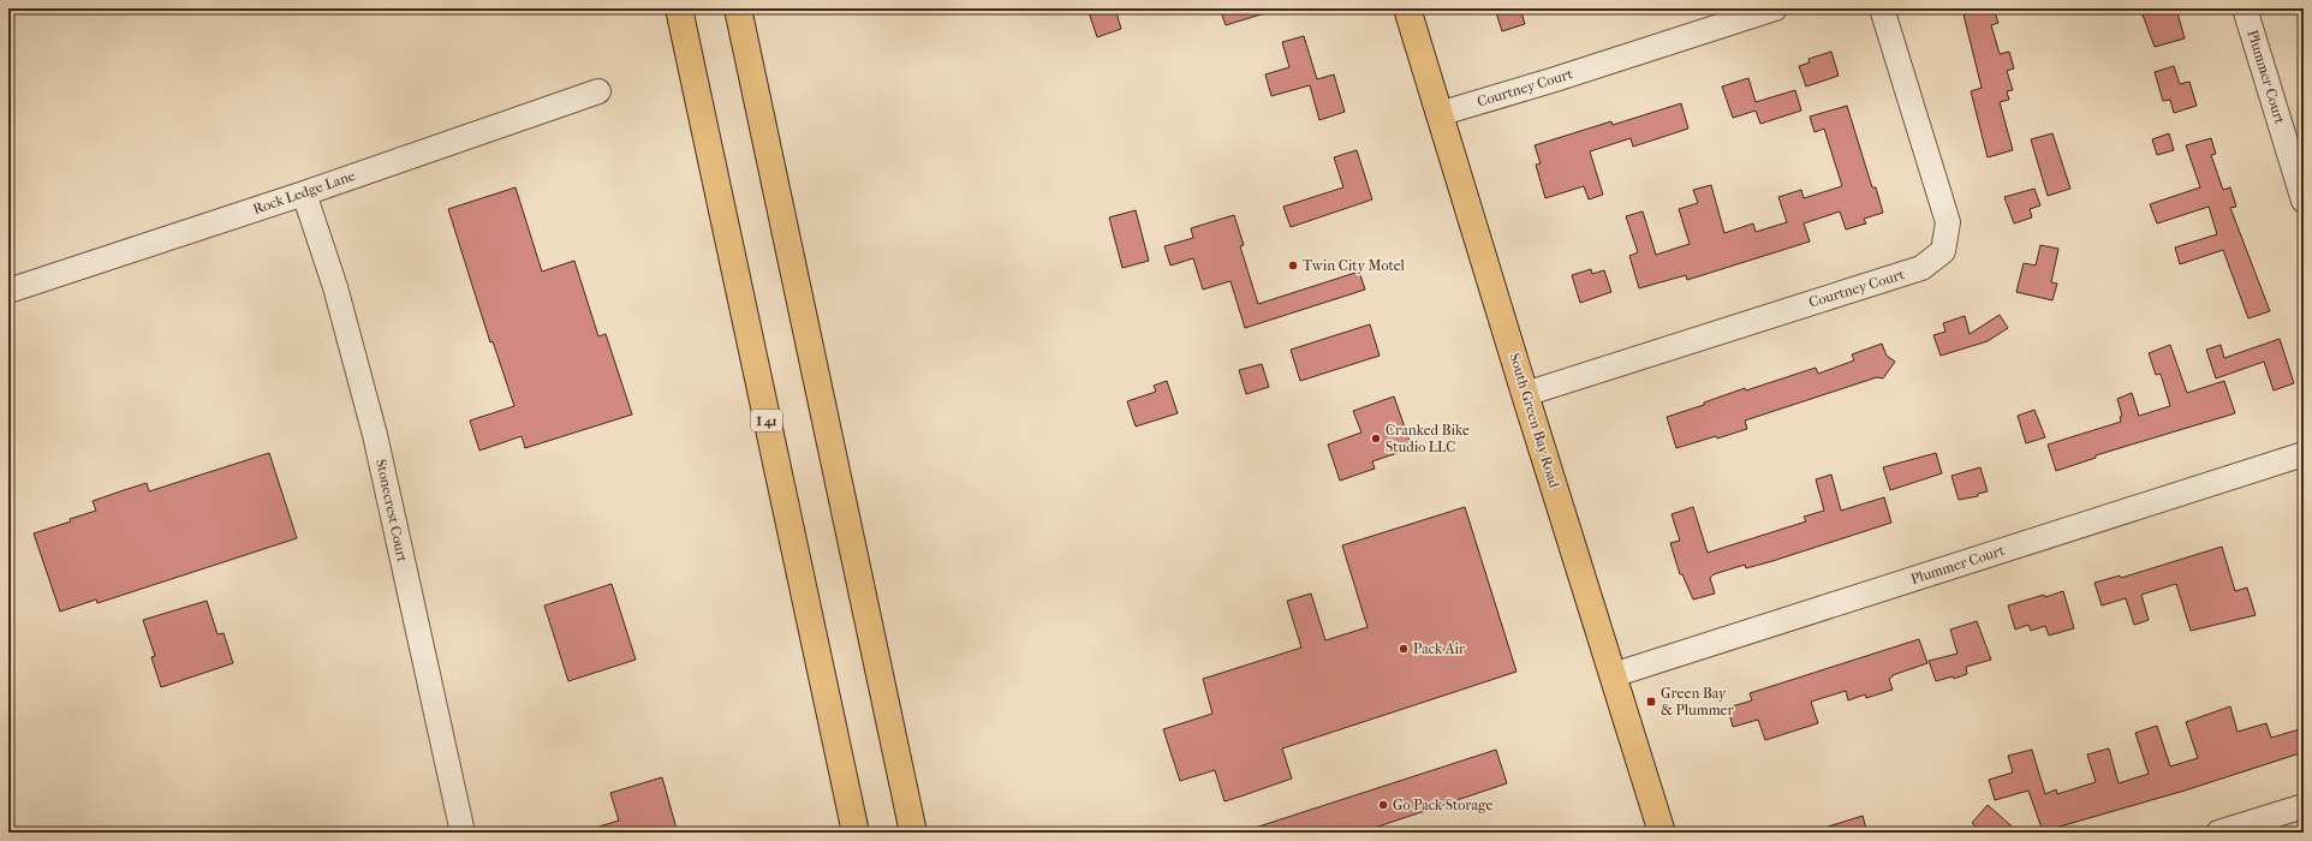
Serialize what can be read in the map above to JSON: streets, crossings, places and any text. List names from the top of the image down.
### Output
{
  "streets": {
    "main road": ["I 41", "South Green Bay Road"],
    "street": [
      "Plummer Court",
      "Courtney Court",
      "Rock Ledge Lane",
      "Stonecrest Court"
    ]
  },
  "crossings": [
    ["Plummer Court", "South Green Bay Road"],
    ["Courtney Court", "South Green Bay Road"],
    ["Rock Ledge Lane", "Stonecrest Court"]
  ],
  "places": {
    "other": [
      "Twin City Motel",
      "Cranked Bike Studio LLC",
      "Pack Air",
      "Go Pack Storage"
    ],
    "transit": ["Green Bay & Plummer"]
  }
}
